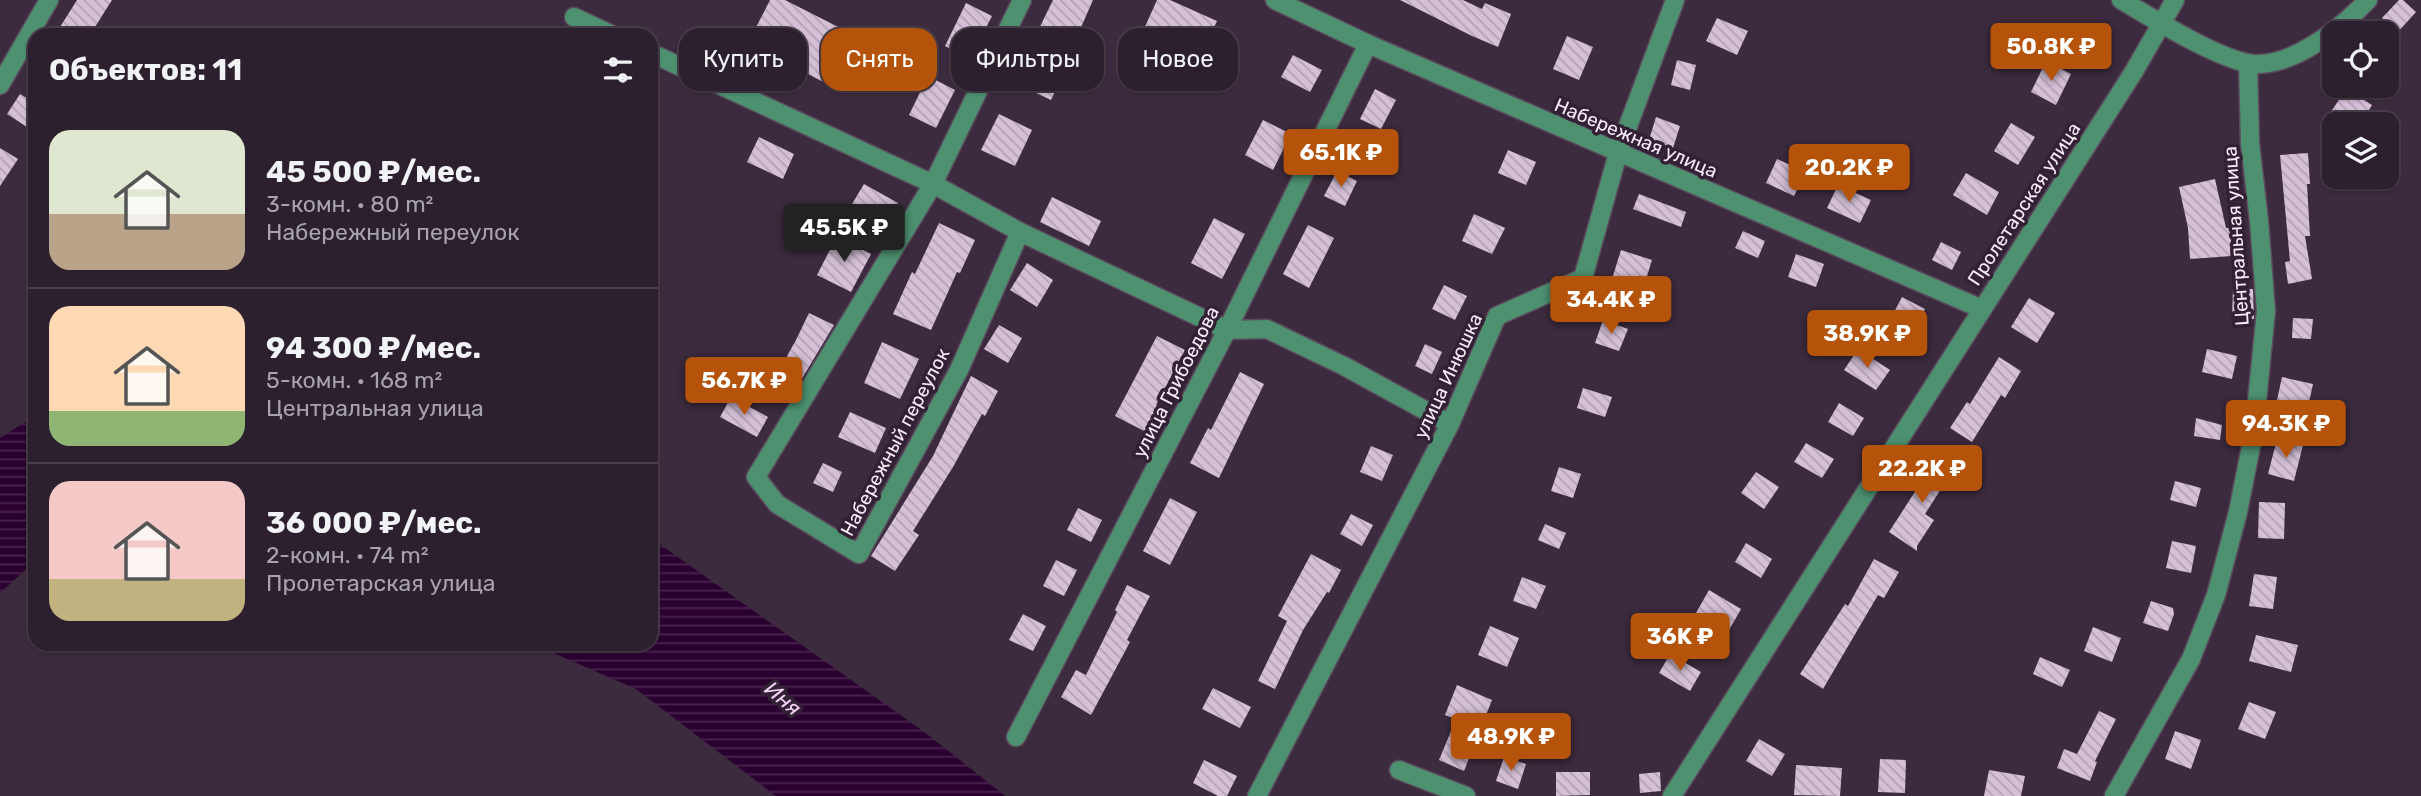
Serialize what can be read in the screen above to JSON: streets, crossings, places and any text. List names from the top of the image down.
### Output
{
  "streets": {
    "street": [
      "Набережная улица",
      "Пролетарская улица",
      "Центральная улица",
      "улица Инюшка",
      "улица Грибоедова",
      "Набережный переулок"
    ]
  },
  "crossings": [
    ["Набережная улица", "Пролетарская улица"],
    ["Набережная улица", "улица Инюшка"],
    ["Набережная улица", "улица Грибоедова"]
  ],
  "water": ["Иня"],
  "page": {
    "price": [
      "50.8K ₽",
      "65.1K ₽",
      "20.2K ₽",
      "45.5K ₽",
      "34.4K ₽",
      "38.9K ₽",
      "56.7K ₽",
      "94.3K ₽",
      "22.2K ₽",
      "36K ₽",
      "48.9K ₽"
    ],
    "chip": [
      "Купить",
      "Снять",
      "Фильтры",
      "Новое"
    ],
    "heading": "Объектов: 11",
    "list": [
      {
        "name": "45 500 ₽/мес.",
        "note": "3-комн. · 80 m² · Набережный переулок"
      },
      {
        "name": "94 300 ₽/мес.",
        "note": "5-комн. · 168 m² · Центральная улица"
      },
      {
        "name": "36 000 ₽/мес.",
        "note": "2-комн. · 74 m² · Пролетарская улица"
      }
    ]
  }
}
